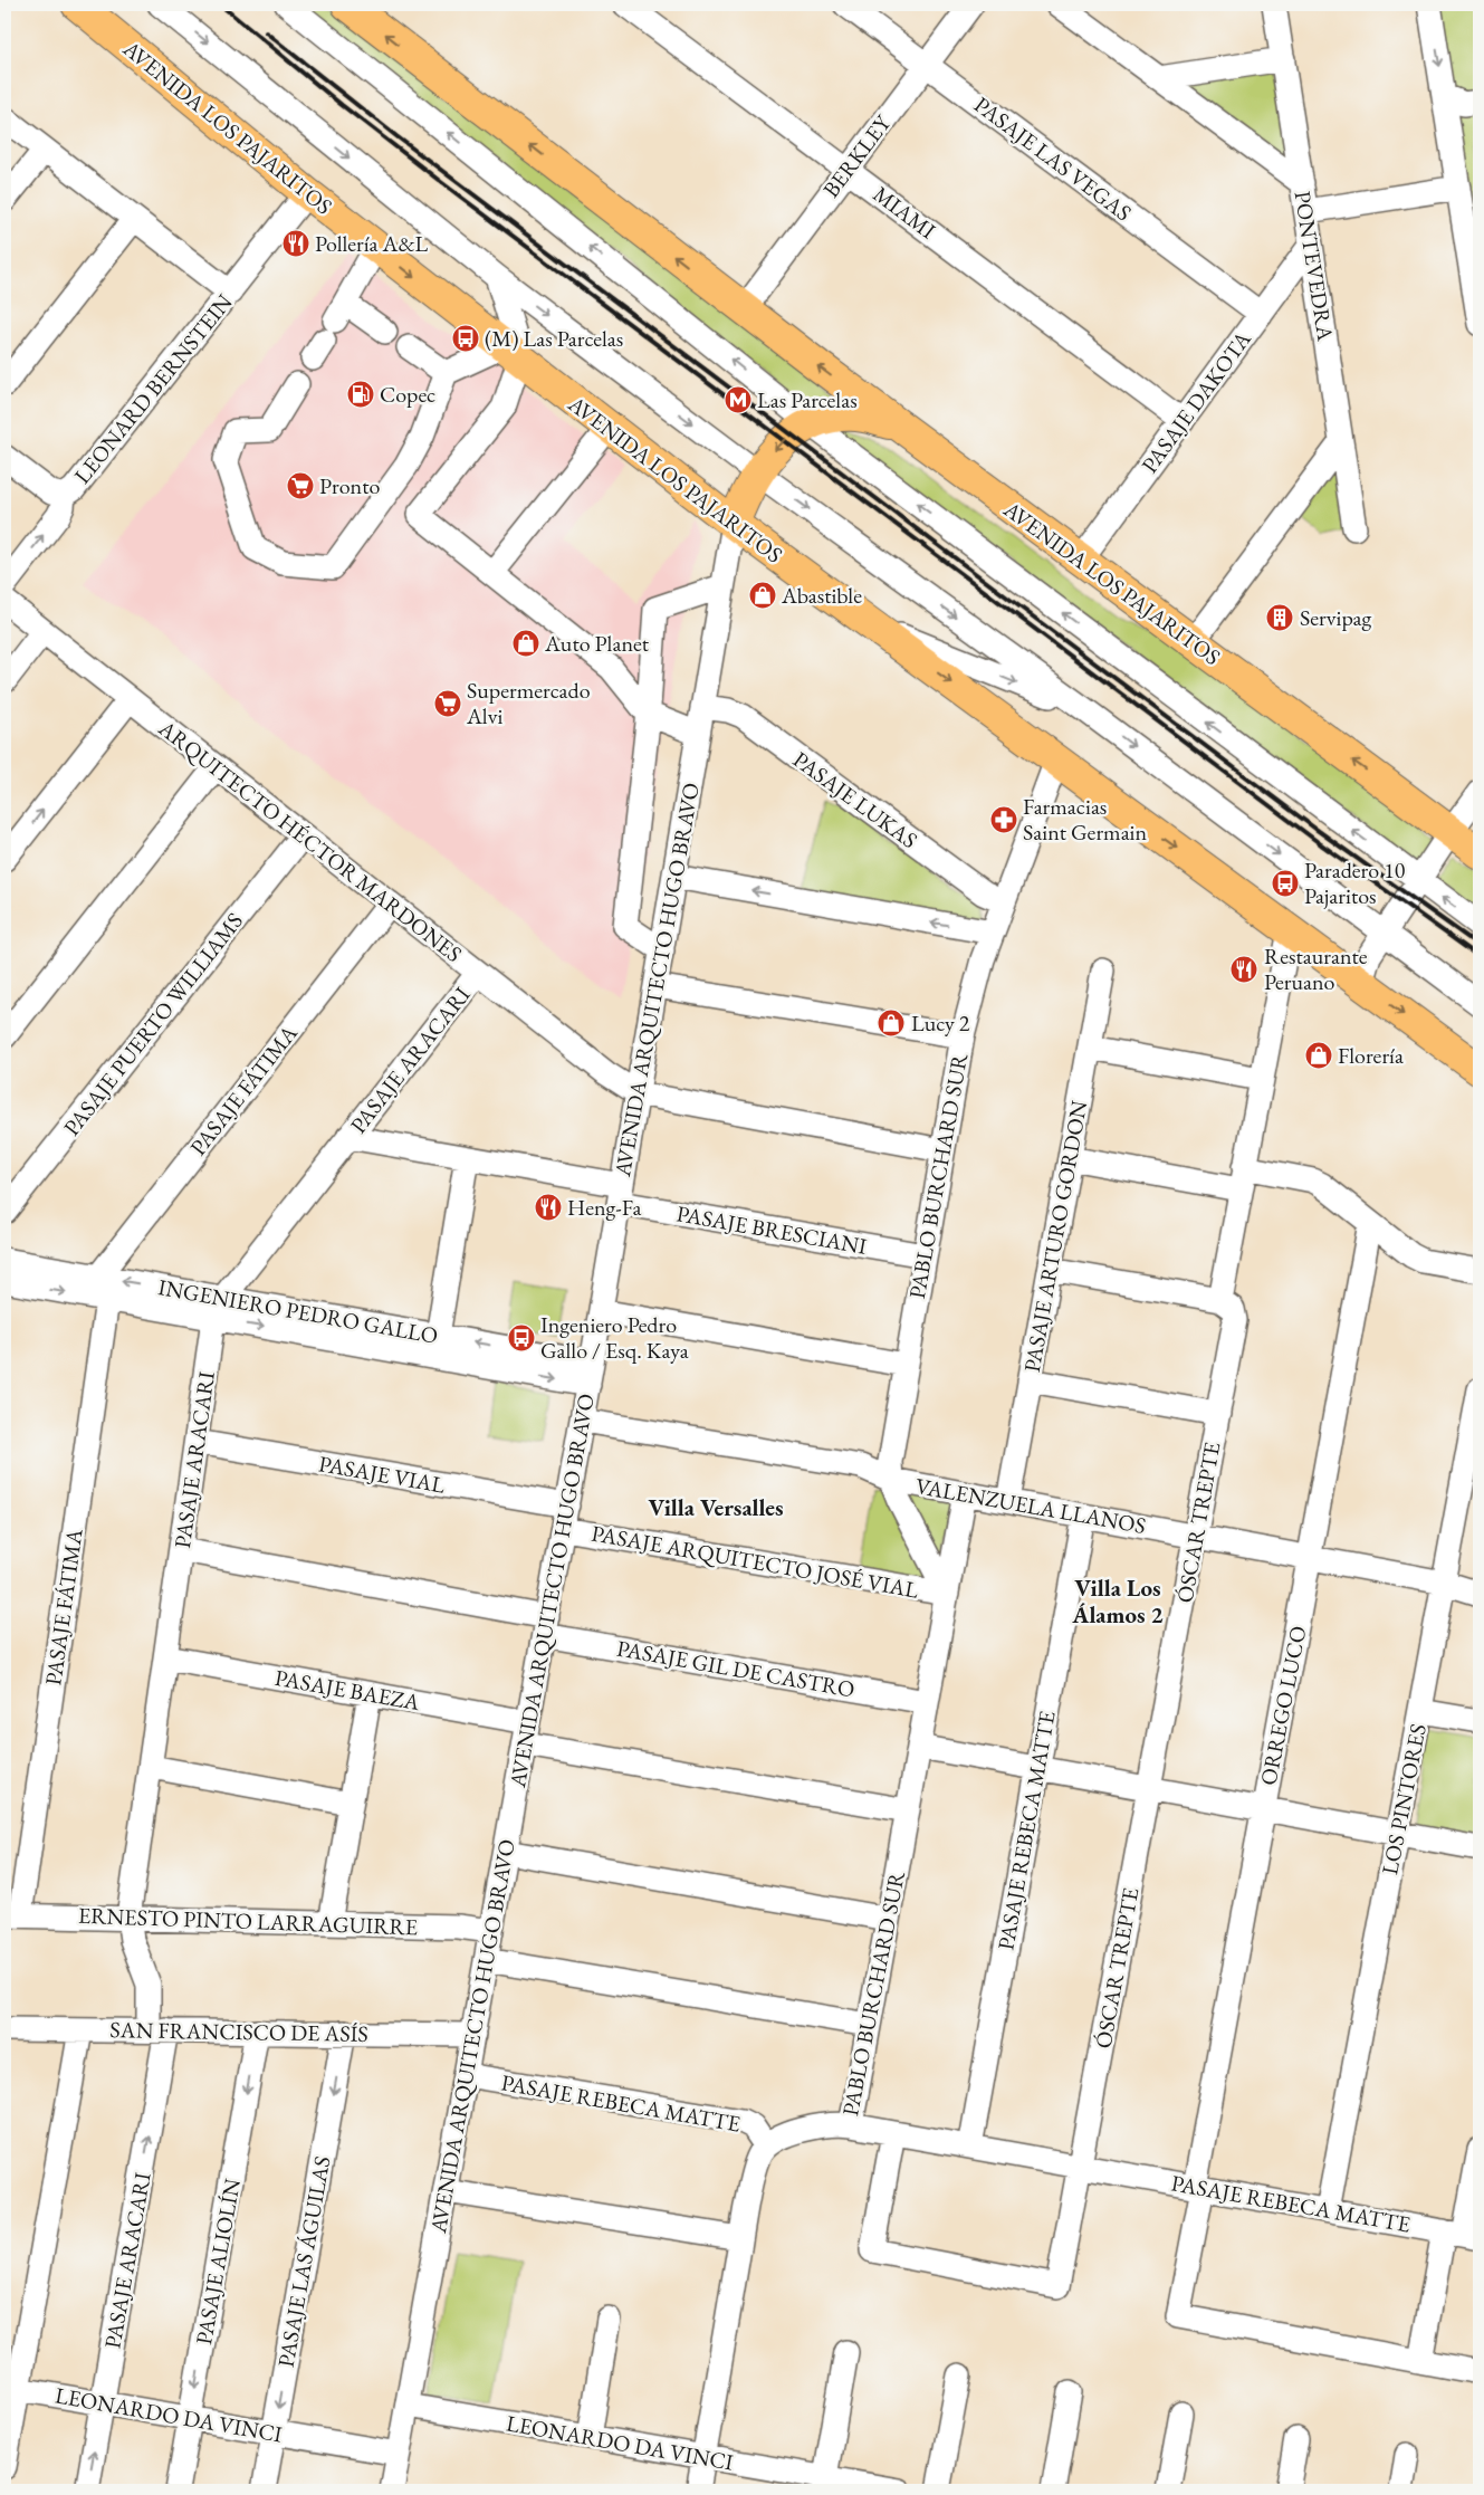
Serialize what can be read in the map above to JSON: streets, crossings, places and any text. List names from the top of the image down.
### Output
{
  "streets": {
    "main road": ["AVENIDA LOS PAJARITOS"],
    "street": [
      "BERKLEY",
      "PASAJE LAS VEGAS",
      "MIAMI",
      "PONTEVEDRA",
      "LEONARD BERNSTEIN",
      "PASAJE DAKOTA",
      "PASAJE LUKAS",
      "ARQUITECTO HÉCTOR MARDONES",
      "AVENIDA ARQUITECTO HUGO BRAVO",
      "PASAJE PUERTO WILLIAMS",
      "PASAJE ARACARI",
      "PASAJE FÁTIMA",
      "PABLO BURCHARD SUR",
      "PASAJE BRESCIANI",
      "PASAJE ARTURO GORDON",
      "INGENIERO PEDRO GALLO",
      "PASAJE VIAL",
      "VALENZUELA LLANOS",
      "ÓSCAR TREPTE",
      "PASAJE ARQUITECTO JOSÉ VIAL",
      "PASAJE GIL DE CASTRO",
      "PASAJE BAEZA",
      "ORREGO LUCO",
      "LOS PINTORES",
      "PASAJE REBECA MATTE",
      "ERNESTO PINTO LARRAGUIRRE",
      "SAN FRANCISCO DE ASÍS",
      "PASAJE ALIOLÍN",
      "PASAJE LAS ÁGUILAS",
      "LEONARDO DA VINCI"
    ]
  },
  "crossings": [
    ["AVENIDA LOS PAJARITOS", "BERKLEY"],
    ["AVENIDA LOS PAJARITOS", "LEONARD BERNSTEIN"],
    ["AVENIDA LOS PAJARITOS", "PASAJE DAKOTA"],
    ["AVENIDA LOS PAJARITOS", "AVENIDA ARQUITECTO HUGO BRAVO"],
    ["AVENIDA LOS PAJARITOS", "PABLO BURCHARD SUR"],
    ["BERKLEY", "PASAJE LAS VEGAS"],
    ["BERKLEY", "MIAMI"],
    ["PASAJE LAS VEGAS", "PASAJE DAKOTA"],
    ["MIAMI", "PASAJE DAKOTA"],
    ["PONTEVEDRA", "PASAJE DAKOTA"],
    ["PASAJE LUKAS", "AVENIDA ARQUITECTO HUGO BRAVO"],
    ["PASAJE LUKAS", "PABLO BURCHARD SUR"],
    ["ARQUITECTO HÉCTOR MARDONES", "AVENIDA ARQUITECTO HUGO BRAVO"],
    ["ARQUITECTO HÉCTOR MARDONES", "PASAJE PUERTO WILLIAMS"],
    ["ARQUITECTO HÉCTOR MARDONES", "PASAJE ARACARI"],
    ["ARQUITECTO HÉCTOR MARDONES", "PASAJE FÁTIMA"],
    ["ARQUITECTO HÉCTOR MARDONES", "PABLO BURCHARD SUR"],
    ["AVENIDA ARQUITECTO HUGO BRAVO", "PASAJE BRESCIANI"],
    ["AVENIDA ARQUITECTO HUGO BRAVO", "INGENIERO PEDRO GALLO"],
    ["AVENIDA ARQUITECTO HUGO BRAVO", "PASAJE VIAL"],
    ["AVENIDA ARQUITECTO HUGO BRAVO", "VALENZUELA LLANOS"],
    ["AVENIDA ARQUITECTO HUGO BRAVO", "PASAJE ARQUITECTO JOSÉ VIAL"],
    ["AVENIDA ARQUITECTO HUGO BRAVO", "PASAJE GIL DE CASTRO"],
    ["AVENIDA ARQUITECTO HUGO BRAVO", "PASAJE BAEZA"],
    ["AVENIDA ARQUITECTO HUGO BRAVO", "PASAJE REBECA MATTE"],
    ["AVENIDA ARQUITECTO HUGO BRAVO", "ERNESTO PINTO LARRAGUIRRE"],
    ["AVENIDA ARQUITECTO HUGO BRAVO", "SAN FRANCISCO DE ASÍS"],
    ["AVENIDA ARQUITECTO HUGO BRAVO", "LEONARDO DA VINCI"],
    ["PASAJE ARACARI", "PASAJE BRESCIANI"],
    ["PASAJE ARACARI", "INGENIERO PEDRO GALLO"],
    ["PASAJE ARACARI", "PASAJE VIAL"],
    ["PASAJE ARACARI", "PASAJE GIL DE CASTRO"],
    ["PASAJE ARACARI", "PASAJE BAEZA"],
    ["PASAJE ARACARI", "ERNESTO PINTO LARRAGUIRRE"],
    ["PASAJE ARACARI", "SAN FRANCISCO DE ASÍS"],
    ["PASAJE ARACARI", "LEONARDO DA VINCI"],
    ["PASAJE FÁTIMA", "INGENIERO PEDRO GALLO"],
    ["PASAJE FÁTIMA", "ERNESTO PINTO LARRAGUIRRE"],
    ["PABLO BURCHARD SUR", "PASAJE BRESCIANI"],
    ["PABLO BURCHARD SUR", "VALENZUELA LLANOS"],
    ["PABLO BURCHARD SUR", "PASAJE ARQUITECTO JOSÉ VIAL"],
    ["PABLO BURCHARD SUR", "PASAJE GIL DE CASTRO"],
    ["PABLO BURCHARD SUR", "PASAJE BAEZA"],
    ["PABLO BURCHARD SUR", "PASAJE REBECA MATTE"],
    ["PASAJE ARTURO GORDON", "VALENZUELA LLANOS"],
    ["PASAJE VIAL", "PASAJE ARQUITECTO JOSÉ VIAL"],
    ["VALENZUELA LLANOS", "ÓSCAR TREPTE"],
    ["VALENZUELA LLANOS", "ORREGO LUCO"],
    ["VALENZUELA LLANOS", "LOS PINTORES"],
    ["VALENZUELA LLANOS", "PASAJE REBECA MATTE"],
    ["ÓSCAR TREPTE", "PASAJE REBECA MATTE"],
    ["ORREGO LUCO", "PASAJE REBECA MATTE"],
    ["LOS PINTORES", "PASAJE REBECA MATTE"],
    ["SAN FRANCISCO DE ASÍS", "PASAJE ALIOLÍN"],
    ["SAN FRANCISCO DE ASÍS", "PASAJE LAS ÁGUILAS"],
    ["PASAJE ALIOLÍN", "LEONARDO DA VINCI"],
    ["PASAJE LAS ÁGUILAS", "LEONARDO DA VINCI"]
  ],
  "one_way": ["PASAJE LAS ÁGUILAS"],
  "districts": ["Villa Versalles", "Villa Los Álamos 2"],
  "places": {
    "restaurant": ["Pollería A&L", "Restaurante Peruano", "Heng-Fa"],
    "bus stop": ["(M) Las Parcelas", "Paradero 10 Pajaritos", "Ingeniero Pedro Gallo / Esq. Kaya"],
    "fuel station": ["Copec"],
    "metro station": ["Las Parcelas"],
    "supermarket": ["Pronto", "Supermercado Alvi"],
    "shop": [
      "Abastible",
      "Auto Planet",
      "Lucy 2",
      "Florería"
    ],
    "building": ["Servipag"],
    "pharmacy": ["Farmacias Saint Germain"]
  }
}
